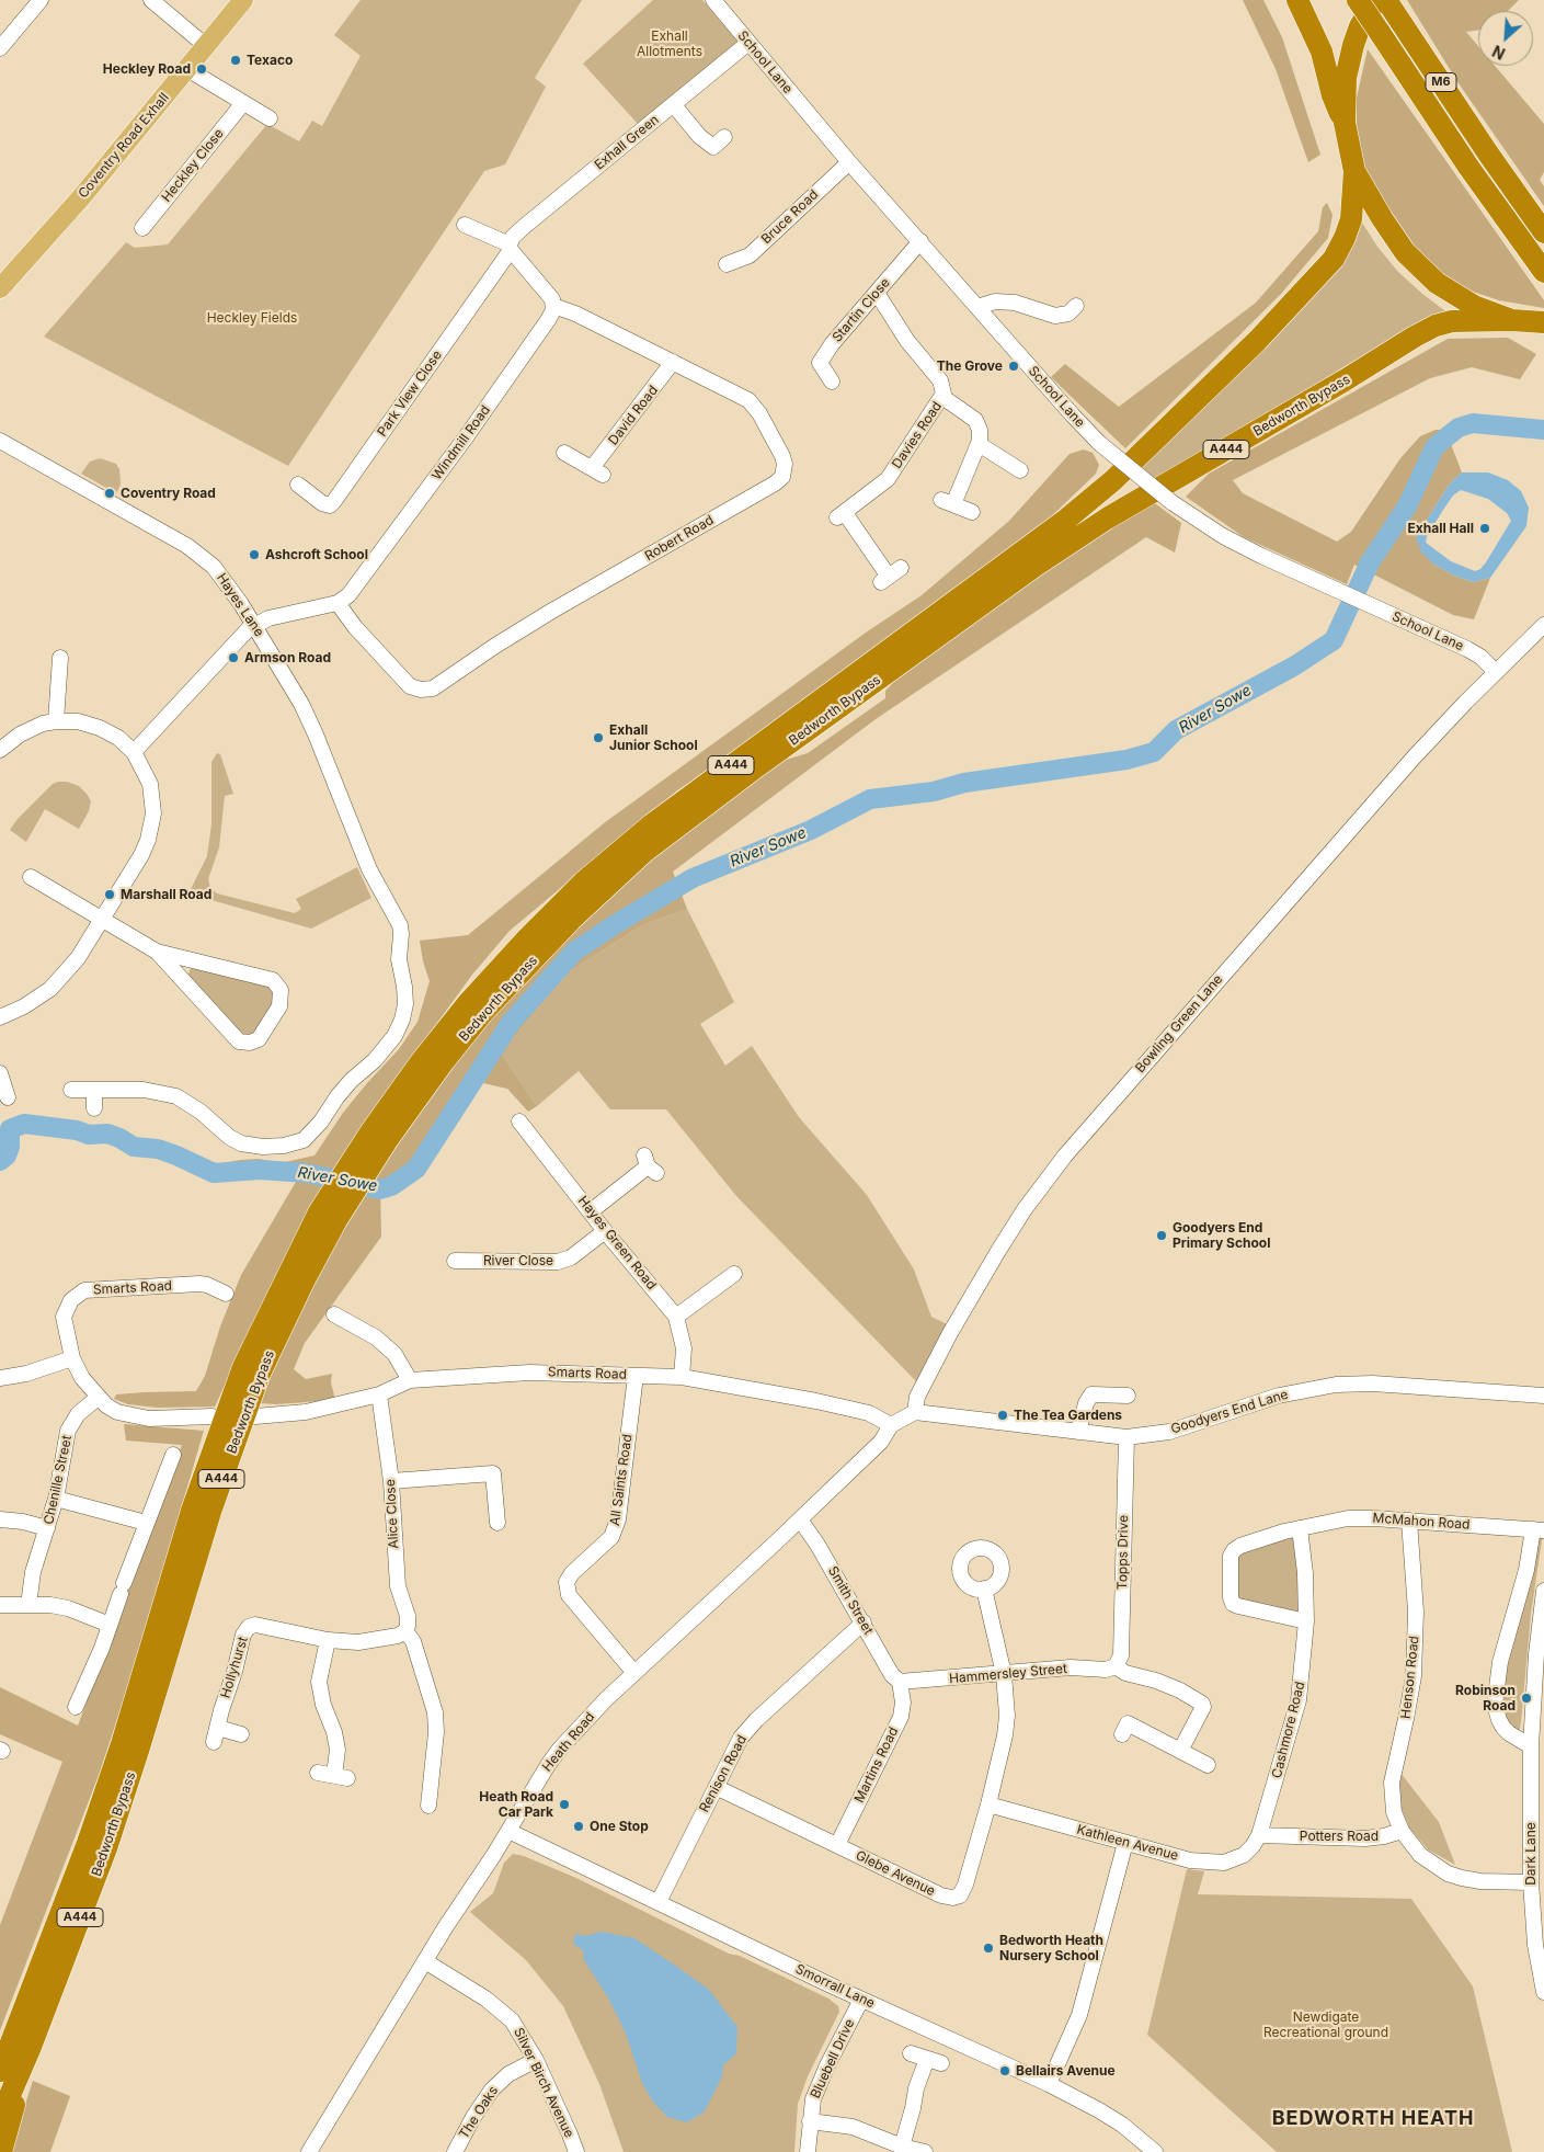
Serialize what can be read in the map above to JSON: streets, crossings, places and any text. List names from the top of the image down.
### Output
{
  "streets": {
    "highway": ["M6", "Bedworth Bypass", "A444"],
    "main road": ["Coventry Road Exhall"],
    "street": [
      "School Lane",
      "Exhall Green",
      "Heckley Close",
      "Bruce Road",
      "Startin Close",
      "Park View Close",
      "David Road",
      "Davies Road",
      "Windmill Road",
      "Robert Road",
      "Hayes Lane",
      "Bowling Green Lane",
      "Hayes Green Road",
      "River Close",
      "Smarts Road",
      "Goodyers End Lane",
      "Chenille Street",
      "All Saints Road",
      "Alice Close",
      "McMahon Road",
      "Topps Drive",
      "Smith Street",
      "Hollyhurst",
      "Hammersley Street",
      "Henson Road",
      "Cashmore Road",
      "Heath Road",
      "Martins Road",
      "Renison Road",
      "Potters Road",
      "Kathleen Avenue",
      "Dark Lane",
      "Glebe Avenue",
      "Smorrall Lane",
      "Bluebell Drive",
      "Silver Birch Avenue",
      "The Oaks"
    ]
  },
  "crossings": [
    ["School Lane", "Exhall Green"],
    ["School Lane", "Bruce Road"],
    ["School Lane", "Startin Close"],
    ["School Lane", "Bowling Green Lane"],
    ["Exhall Green", "Park View Close"],
    ["Startin Close", "Davies Road"],
    ["David Road", "Robert Road"],
    ["Windmill Road", "Robert Road"],
    ["Bowling Green Lane", "Goodyers End Lane"],
    ["Hayes Green Road", "River Close"],
    ["Hayes Green Road", "Smarts Road"],
    ["Smarts Road", "Chenille Street"],
    ["Smarts Road", "All Saints Road"],
    ["Smarts Road", "Alice Close"],
    ["Smarts Road", "Heath Road"],
    ["Goodyers End Lane", "Topps Drive"],
    ["All Saints Road", "Heath Road"],
    ["McMahon Road", "Henson Road"],
    ["McMahon Road", "Cashmore Road"],
    ["Topps Drive", "Hammersley Street"],
    ["Smith Street", "Hammersley Street"],
    ["Smith Street", "Heath Road"],
    ["Smith Street", "Martins Road"],
    ["Smith Street", "Renison Road"],
    ["Hammersley Street", "Martins Road"],
    ["Hammersley Street", "Glebe Avenue"],
    ["Henson Road", "Potters Road"],
    ["Cashmore Road", "Potters Road"],
    ["Cashmore Road", "Kathleen Avenue"],
    ["Heath Road", "Smorrall Lane"],
    ["Heath Road", "Silver Birch Avenue"],
    ["Martins Road", "Glebe Avenue"],
    ["Renison Road", "Glebe Avenue"],
    ["Renison Road", "Smorrall Lane"],
    ["Potters Road", "Kathleen Avenue"],
    ["Kathleen Avenue", "Glebe Avenue"],
    ["Smorrall Lane", "Bluebell Drive"],
    ["Silver Birch Avenue", "The Oaks"]
  ],
  "districts": ["BEDWORTH HEATH"],
  "water": ["River Sowe"],
  "parks": ["Exhall Allotments", "Heckley Fields", "Newdigate Recreational ground"],
  "places": [
    "Texaco",
    "Heckley Road",
    "The Grove",
    "Coventry Road",
    "Exhall Hall",
    "Ashcroft School",
    "Armson Road",
    "Exhall Junior School",
    "Marshall Road",
    "Goodyers End Primary School",
    "The Tea Gardens",
    "Robinson Road",
    "Heath Road Car Park",
    "One Stop",
    "Bedworth Heath Nursery School",
    "Bellairs Avenue"
  ],
  "north": "bottom left"
}
